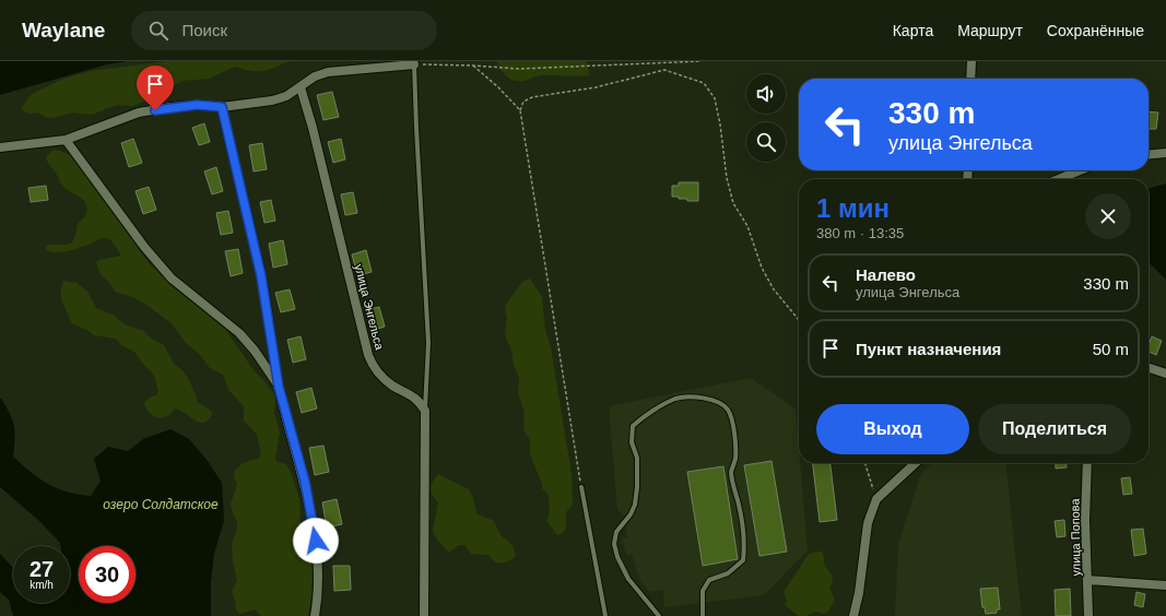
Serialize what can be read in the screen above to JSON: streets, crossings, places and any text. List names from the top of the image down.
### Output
{
  "streets": {
    "street": ["улица Энгельса", "улица Попова"]
  },
  "water": ["озеро Солдатское"],
  "page": {
    "header": "Waylane",
    "search": "Поиск",
    "nav": ["Карта", "Маршрут", "Сохранённые"],
    "turn": ["330 m", "улица Энгельса"],
    "heading": ["1 мин", "380 m · 13:35"],
    "list": [
      {
        "name": "Налево",
        "note": "улица Энгельса",
        "value": "330 m"
      },
      {
        "name": "Пункт назначения",
        "value": "50 m"
      }
    ],
    "buttons": ["Выход", "Поделиться"],
    "speed": "27 km/h",
    "limit": "30"
  }
}
